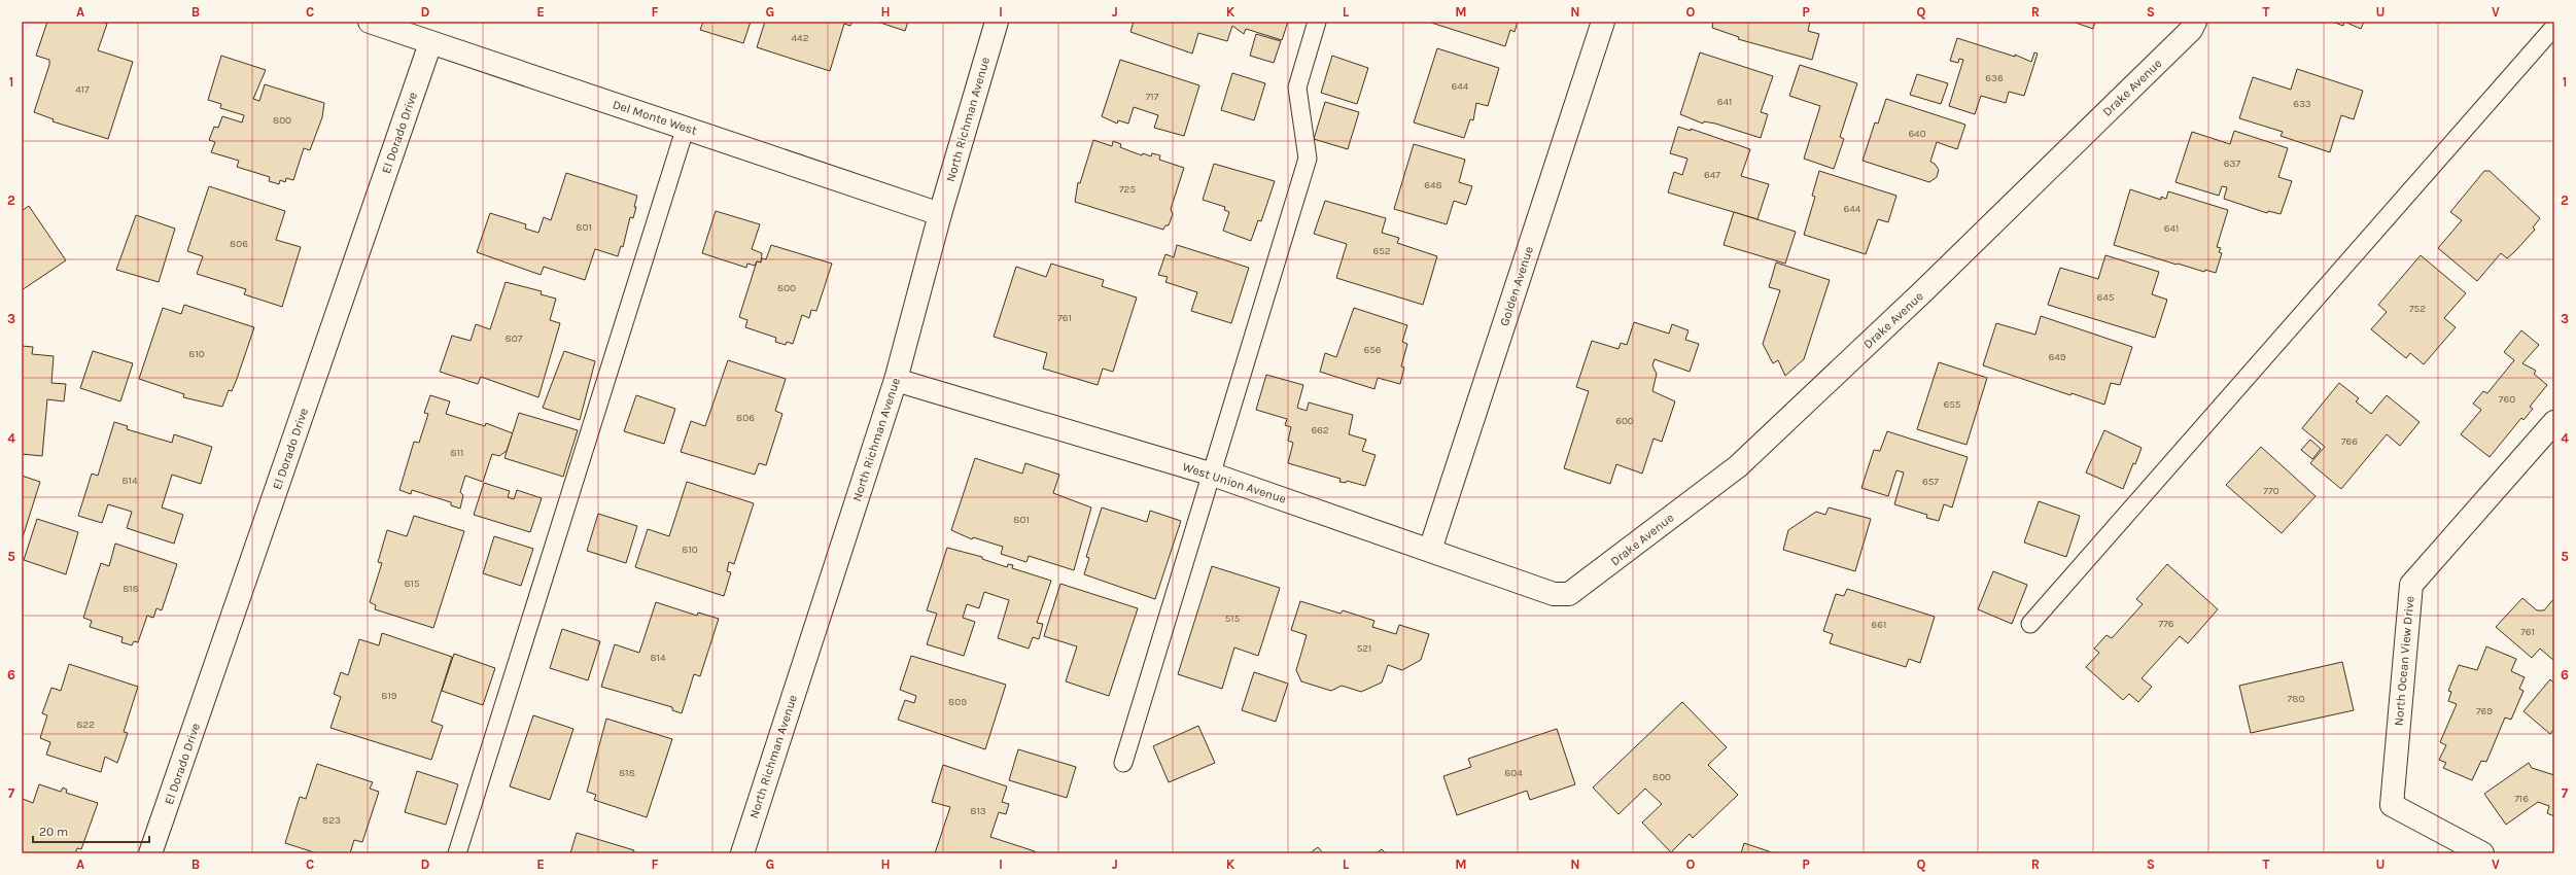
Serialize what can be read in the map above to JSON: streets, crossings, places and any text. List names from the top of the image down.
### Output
{
  "streets": {
    "street": [
      "Drake Avenue",
      "Del Monte West",
      "North Richman Avenue",
      "El Dorado Drive",
      "Golden Avenue",
      "West Union Avenue",
      "North Ocean View Drive"
    ]
  },
  "crossings": [
    ["Drake Avenue", "West Union Avenue"],
    ["Del Monte West", "North Richman Avenue"],
    ["Del Monte West", "El Dorado Drive"],
    ["North Richman Avenue", "West Union Avenue"],
    ["Golden Avenue", "West Union Avenue"]
  ],
  "house_numbers": [
    "442",
    "636",
    "644",
    "417",
    "717",
    "641",
    "633",
    "800",
    "640",
    "637",
    "647",
    "648",
    "725",
    "644",
    "801",
    "641",
    "806",
    "652",
    "800",
    "645",
    "752",
    "761",
    "807",
    "656",
    "810",
    "649",
    "760",
    "655",
    "806",
    "600",
    "662",
    "766",
    "811",
    "814",
    "657",
    "770",
    "801",
    "810",
    "815",
    "818",
    "515",
    "776",
    "661",
    "761",
    "521",
    "814",
    "819",
    "780",
    "809",
    "769",
    "822",
    "818",
    "804",
    "800",
    "716",
    "813",
    "823"
  ],
  "scale_bar": "20 m",
  "grid": {
    "columns": [
      "A",
      "B",
      "C",
      "D",
      "E",
      "F",
      "G",
      "H",
      "I",
      "J",
      "K",
      "L",
      "M",
      "N",
      "O",
      "P",
      "Q",
      "R",
      "S",
      "T",
      "U",
      "V"
    ],
    "rows": [
      "1",
      "2",
      "3",
      "4",
      "5",
      "6",
      "7"
    ]
  }
}
